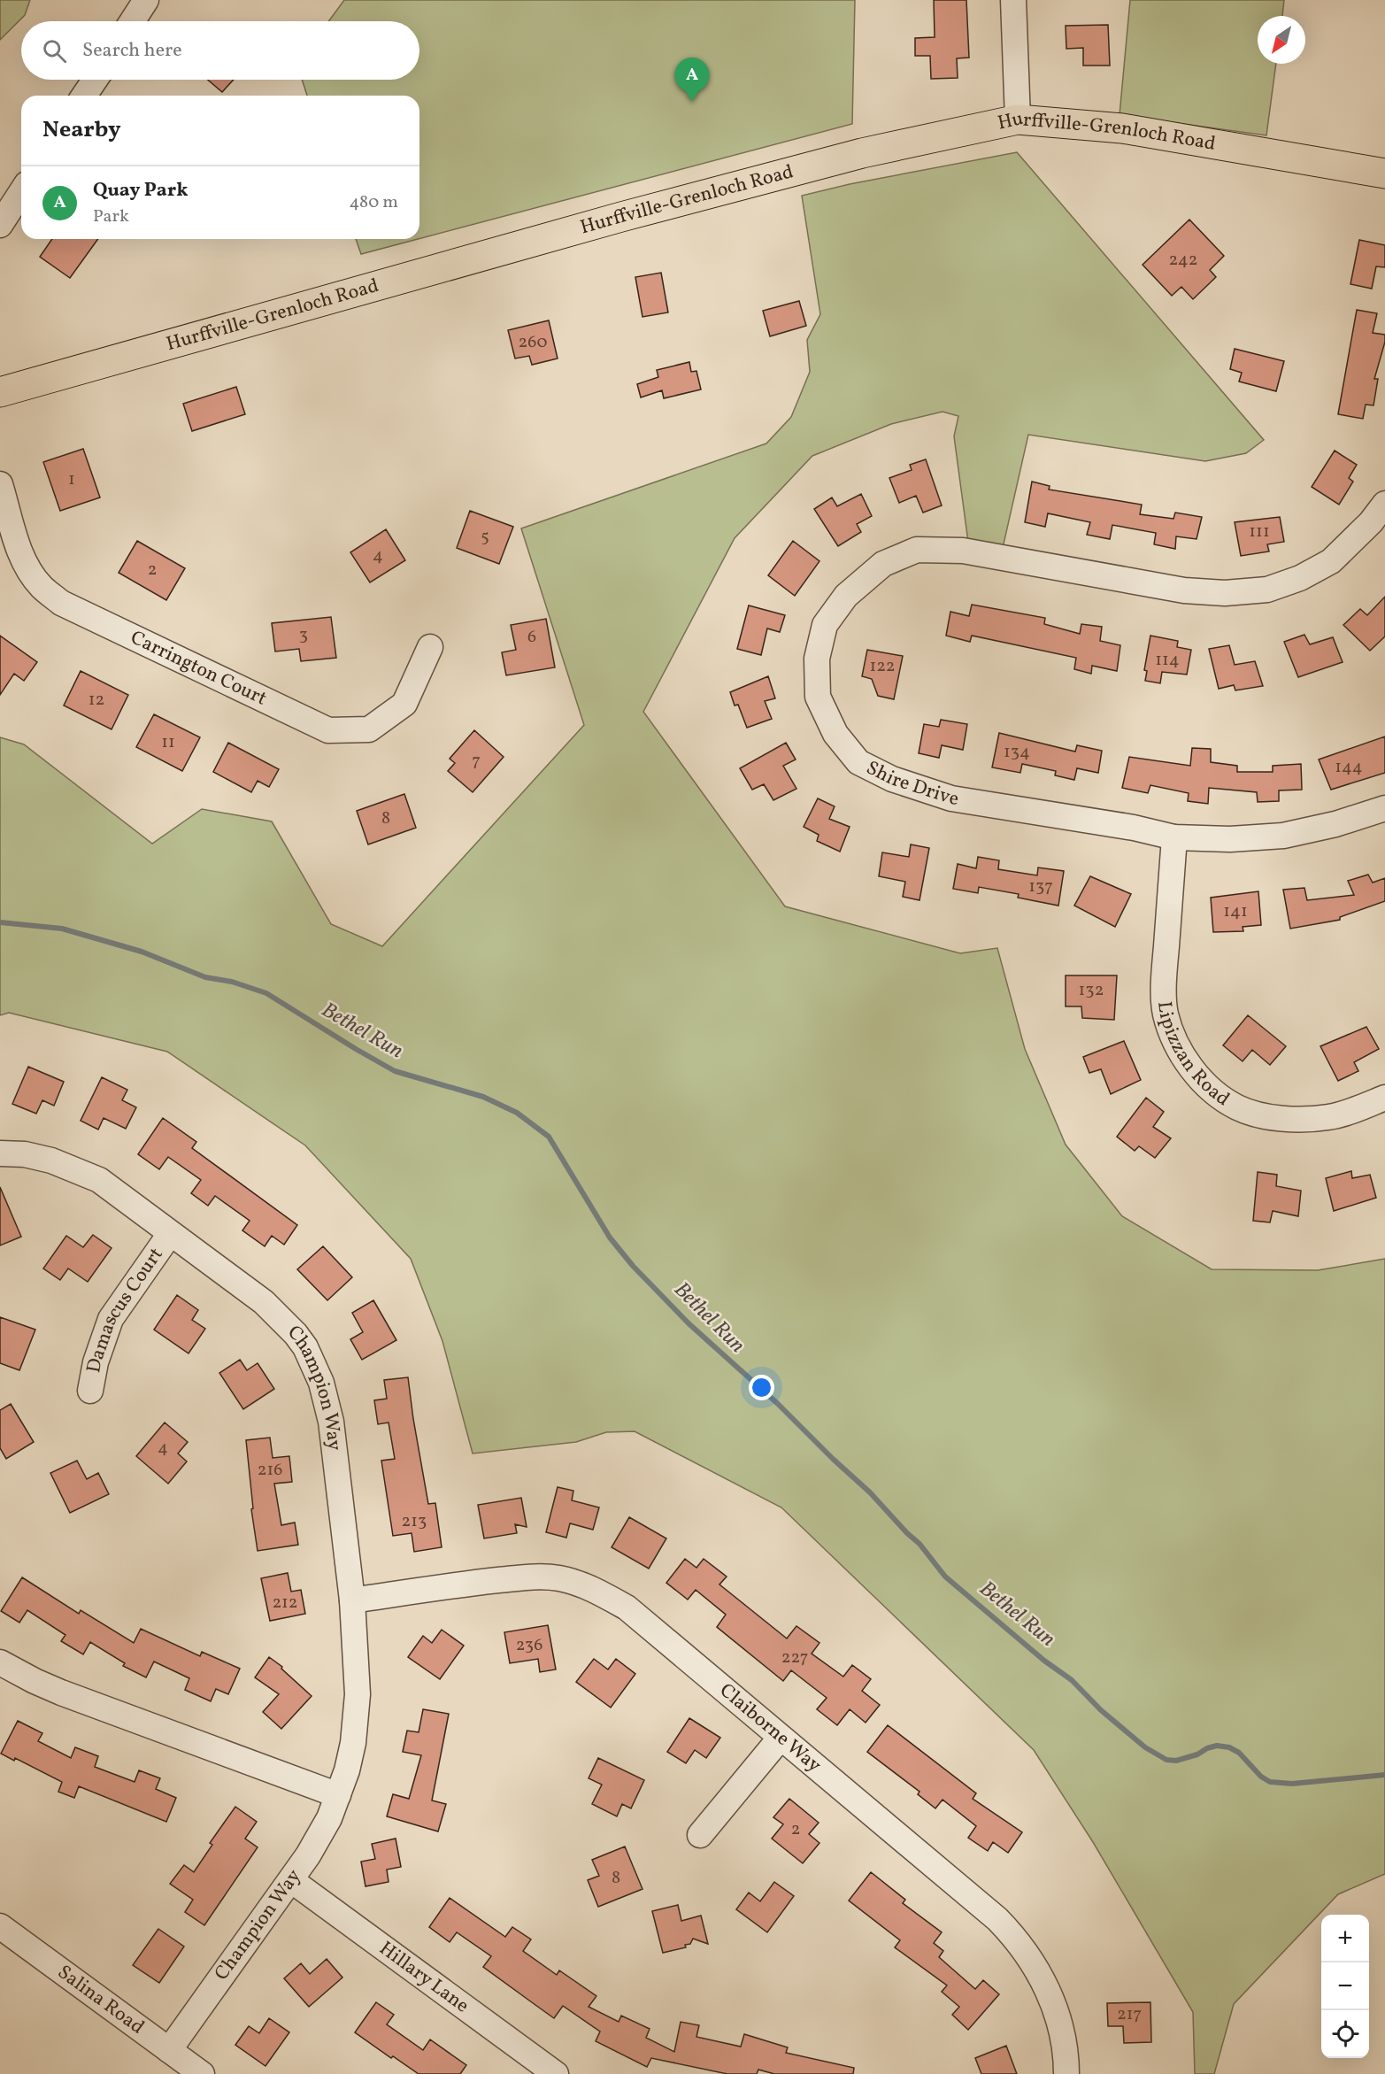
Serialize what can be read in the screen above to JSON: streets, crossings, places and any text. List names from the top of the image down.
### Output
{
  "streets": {
    "main road": ["Hurffville-Grenloch Road"],
    "street": [
      "Carrington Court",
      "Shire Drive",
      "Lipizzan Road",
      "Damascus Court",
      "Champion Way",
      "Claiborne Way",
      "Hillary Lane",
      "Salina Road"
    ]
  },
  "crossings": [
    ["Shire Drive", "Lipizzan Road"],
    ["Damascus Court", "Champion Way"],
    ["Champion Way", "Claiborne Way"],
    ["Champion Way", "Hillary Lane"],
    ["Champion Way", "Salina Road"]
  ],
  "water": ["Bethel Run"],
  "house_numbers": [
    "242",
    "260",
    "1",
    "111",
    "5",
    "4",
    "2",
    "3",
    "6",
    "114",
    "122",
    "12",
    "11",
    "134",
    "7",
    "144",
    "8",
    "137",
    "141",
    "132",
    "4",
    "216",
    "213",
    "212",
    "236",
    "227",
    "2",
    "8",
    "217"
  ],
  "north": "bottom left",
  "page": {
    "search": "Search here",
    "pins": "A",
    "heading": "Nearby",
    "list": [
      {
        "mark": "A",
        "name": "Quay Park",
        "note": "Park",
        "value": "480 m"
      }
    ],
    "map_buttons": ["+", "−"]
  }
}
